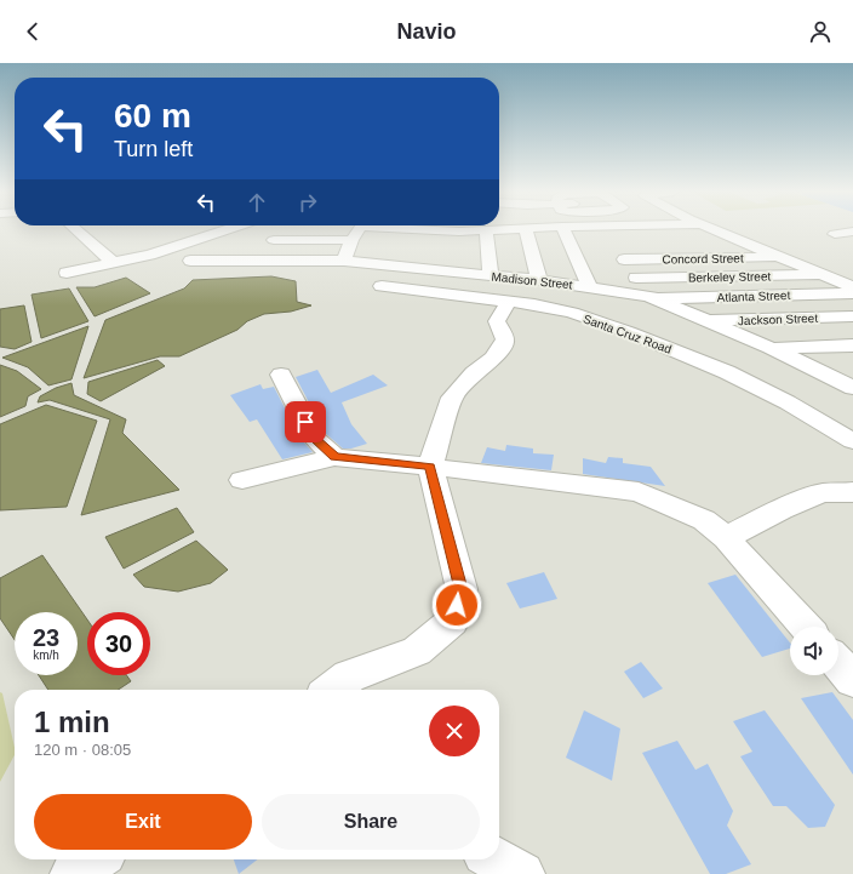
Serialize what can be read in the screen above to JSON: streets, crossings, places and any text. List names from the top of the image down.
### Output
{
  "streets": {
    "street": [
      "Concord Street",
      "Berkeley Street",
      "Madison Street",
      "Atlanta Street",
      "Jackson Street",
      "Santa Cruz Road"
    ]
  },
  "crossings": [
    ["Madison Street", "Atlanta Street"],
    ["Madison Street", "Jackson Street"]
  ],
  "page": {
    "header": "Navio",
    "turn": ["60 m", "Turn left"],
    "speed": "23 km/h",
    "limit": "30",
    "heading": ["1 min", "120 m · 08:05"],
    "buttons": ["Exit", "Share"]
  }
}
